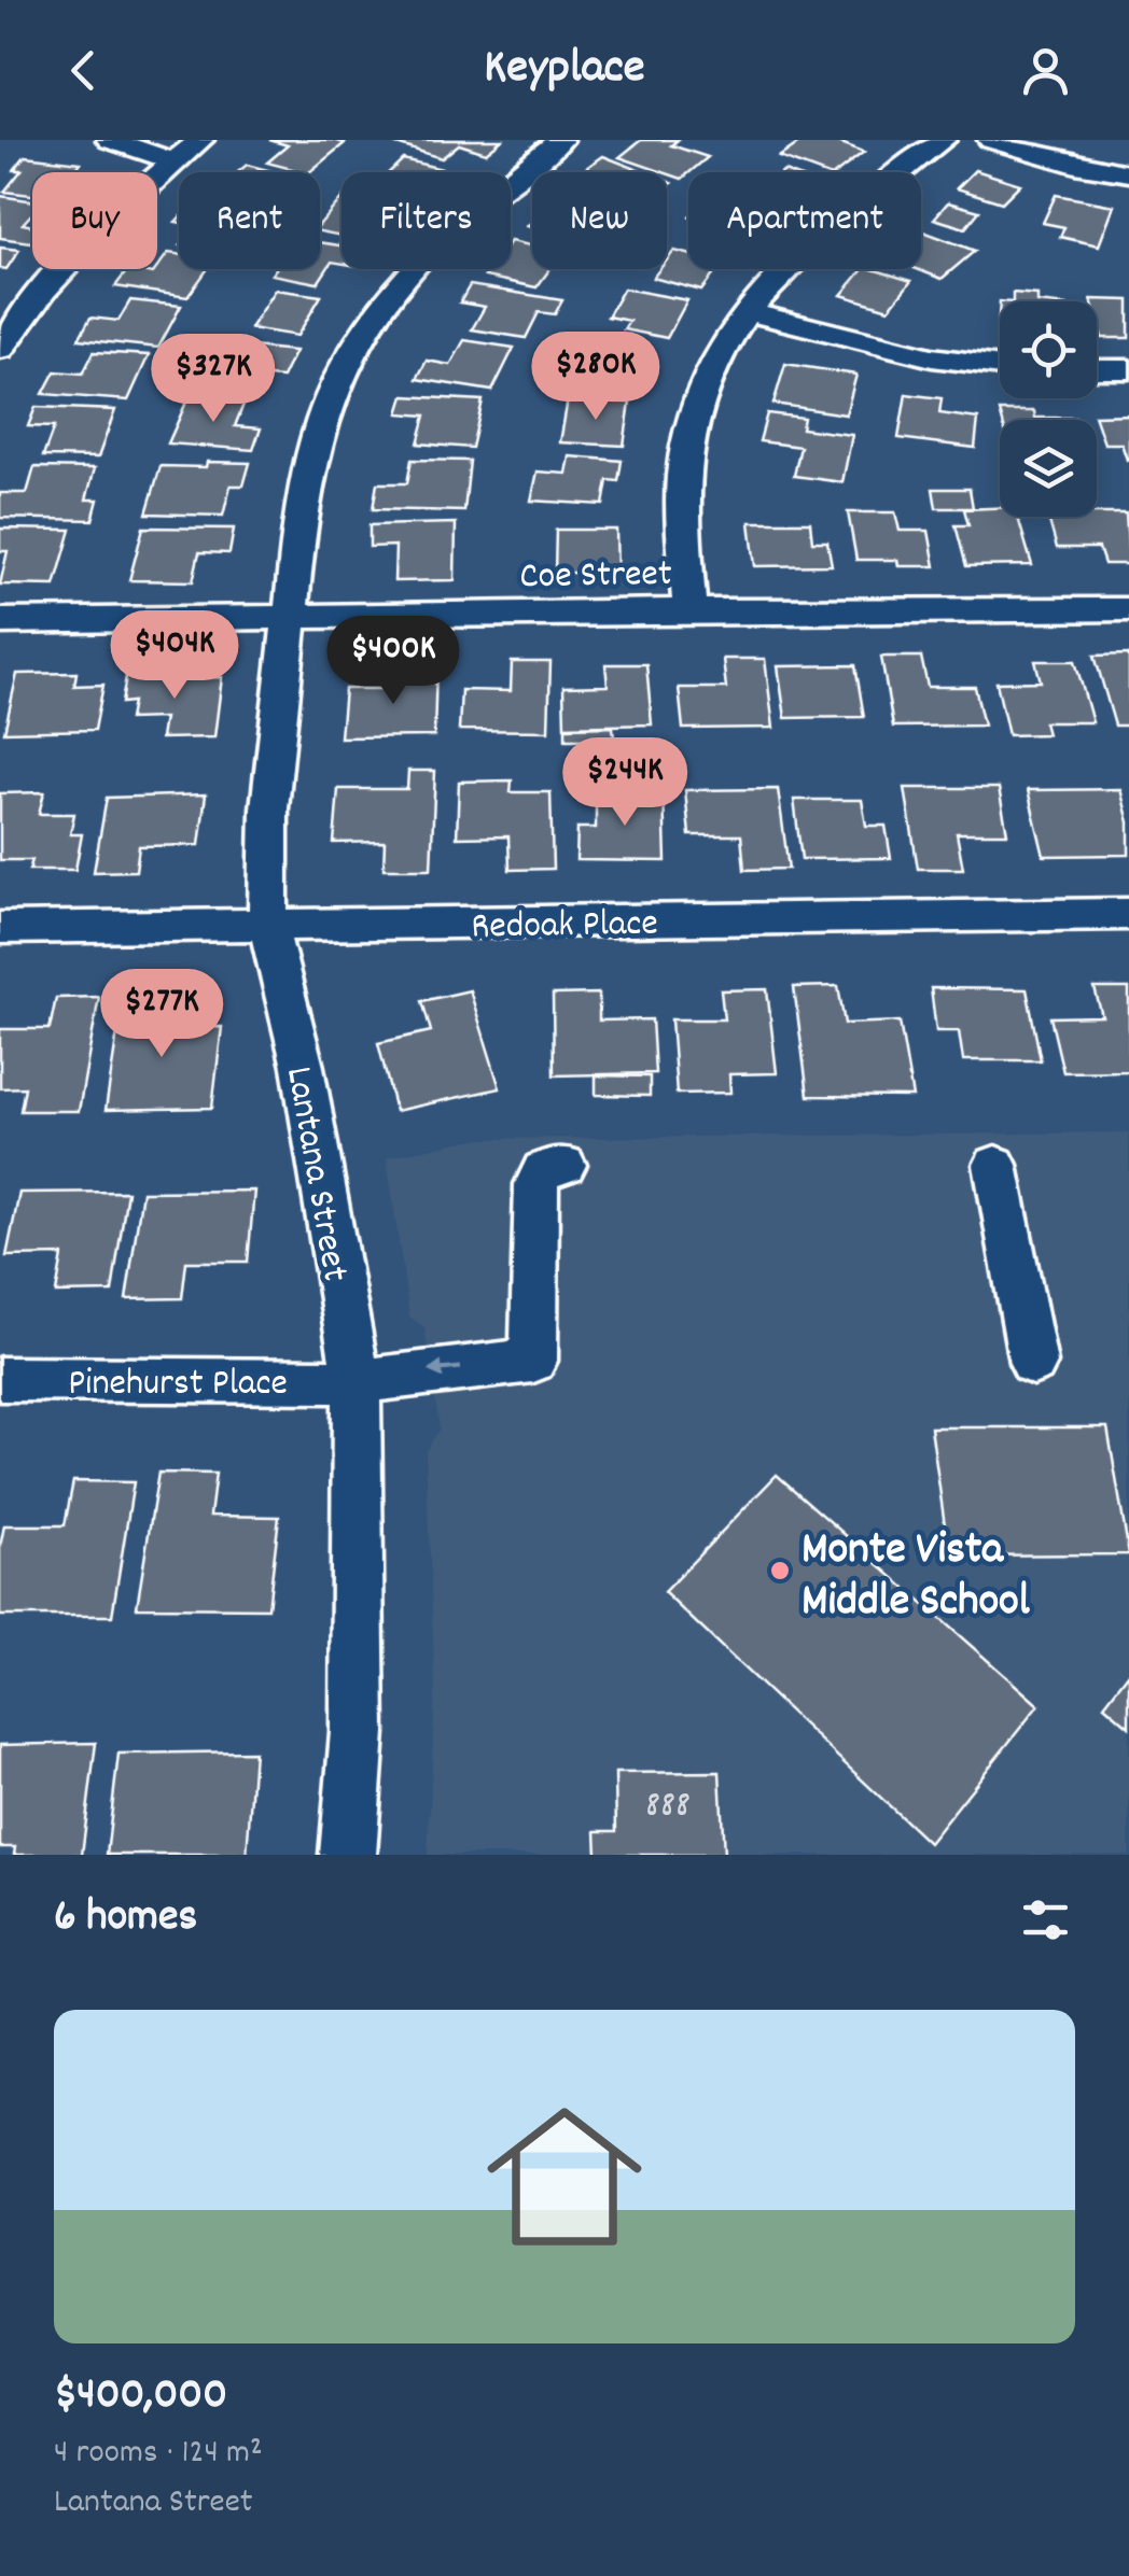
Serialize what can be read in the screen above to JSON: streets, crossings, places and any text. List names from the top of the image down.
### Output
{
  "streets": {
    "street": [
      "Coe Street",
      "Redoak Place",
      "Lantana Street",
      "Pinehurst Place"
    ]
  },
  "crossings": [
    ["Coe Street", "Lantana Street"],
    ["Redoak Place", "Lantana Street"],
    ["Lantana Street", "Pinehurst Place"]
  ],
  "places": ["Monte Vista Middle School"],
  "house_numbers": ["888"],
  "page": {
    "header": "Keyplace",
    "chip": [
      "Buy",
      "Rent",
      "Filters",
      "New",
      "Apartment"
    ],
    "price": [
      "$280K",
      "$327K",
      "$404K",
      "$400K",
      "$244K",
      "$277K"
    ],
    "heading": "6 homes",
    "list": [
      {
        "name": "$400,000",
        "note": "4 rooms · 124 m² · Lantana Street"
      }
    ]
  }
}
